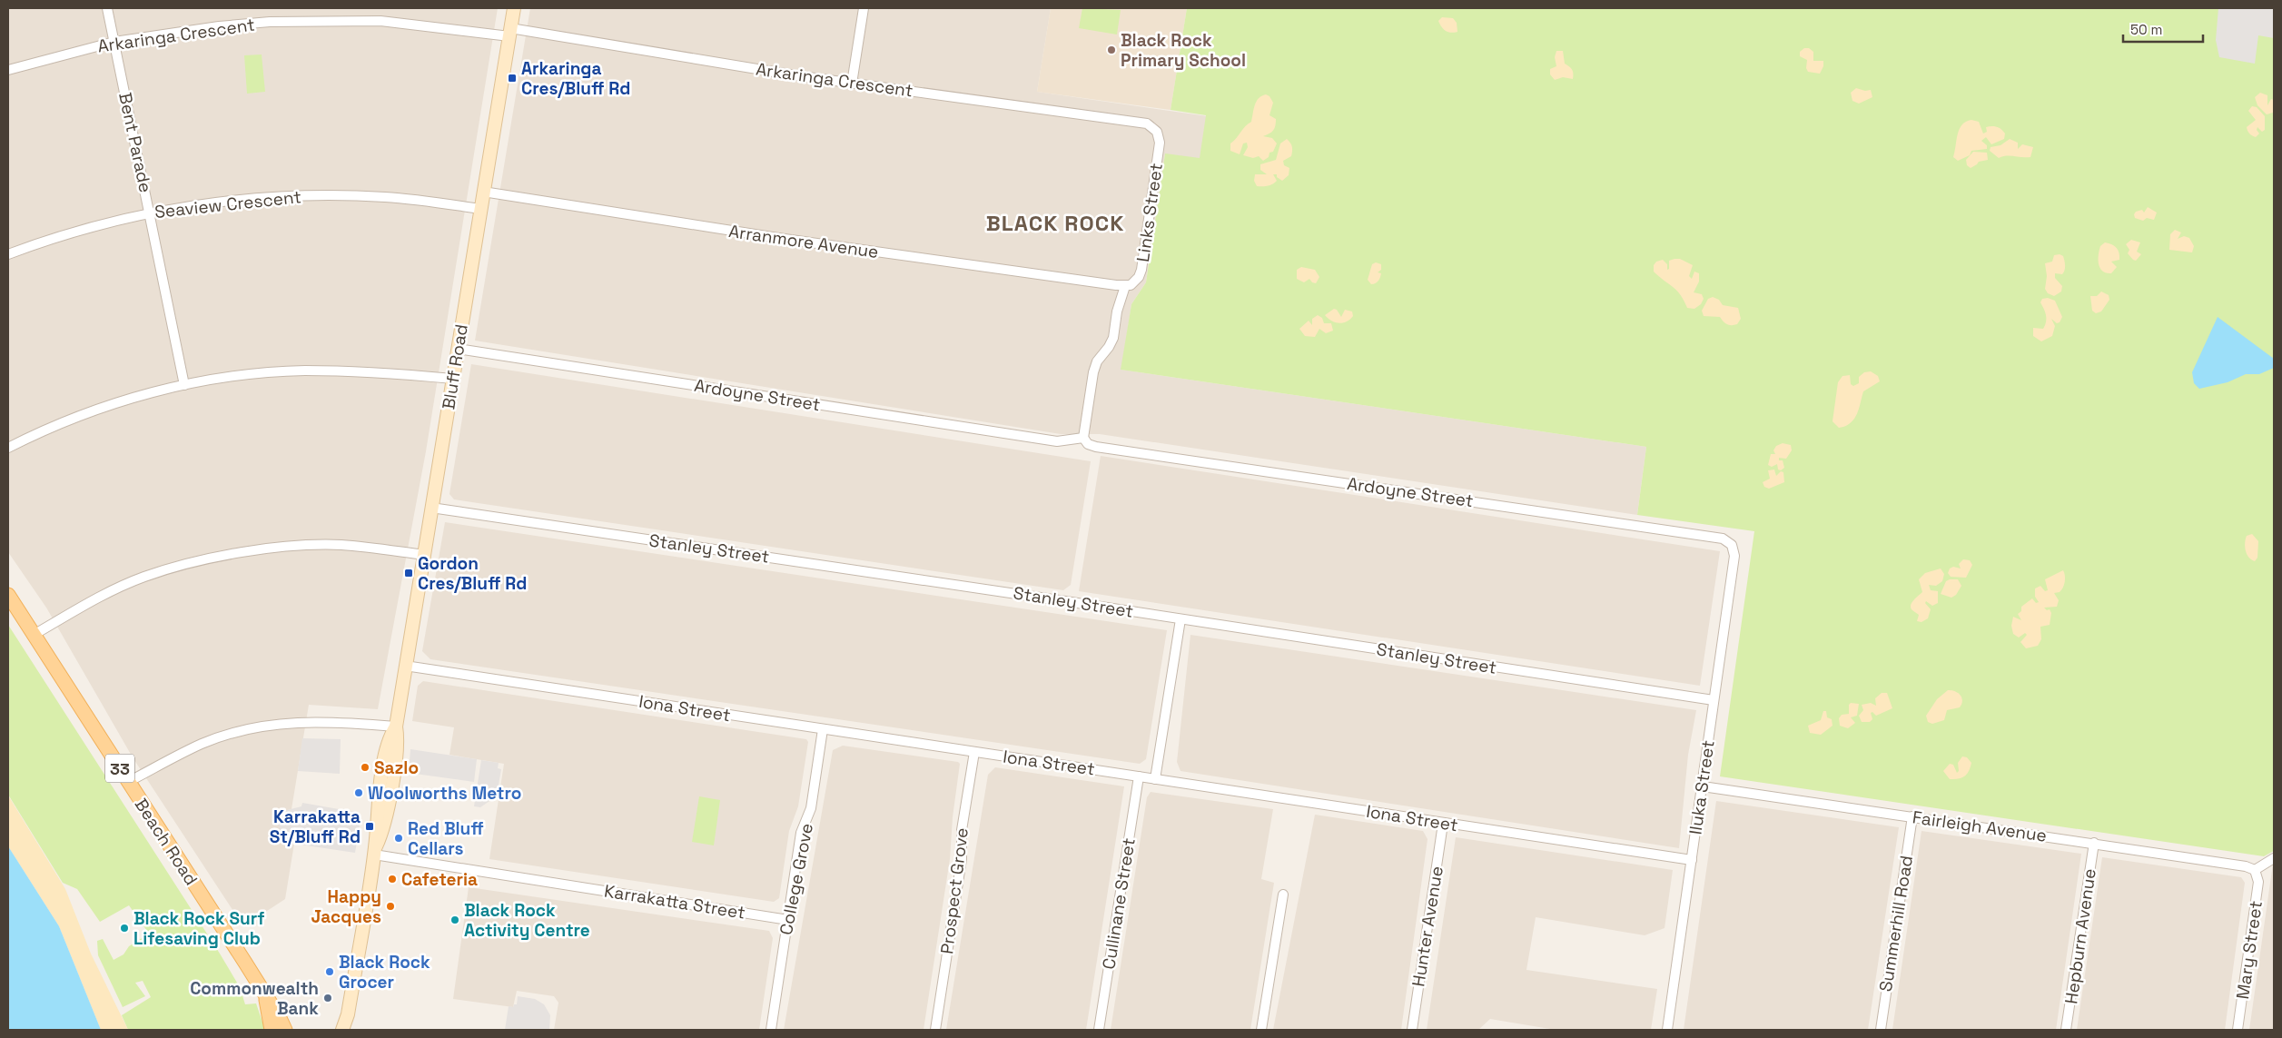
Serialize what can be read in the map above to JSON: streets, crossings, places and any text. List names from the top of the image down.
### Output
{
  "streets": {
    "main road": ["Bluff Road", "33", "Beach Road"],
    "street": [
      "Arkaringa Crescent",
      "Bent Parade",
      "Seaview Crescent",
      "Links Street",
      "Arranmore Avenue",
      "Ardoyne Street",
      "Stanley Street",
      "Iona Street",
      "Iluka Street",
      "Fairleigh Avenue",
      "College Grove",
      "Prospect Grove",
      "Karrakatta Street",
      "Cullinane Street",
      "Summerhill Road",
      "Hunter Avenue",
      "Hepburn Avenue",
      "Mary Street"
    ]
  },
  "crossings": [
    ["Arkaringa Crescent", "Bent Parade"],
    ["Arkaringa Crescent", "Links Street"],
    ["Arkaringa Crescent", "Bluff Road"],
    ["Bent Parade", "Seaview Crescent"],
    ["Seaview Crescent", "Bluff Road"],
    ["Links Street", "Arranmore Avenue"],
    ["Arranmore Avenue", "Bluff Road"],
    ["Bluff Road", "Ardoyne Street"],
    ["Bluff Road", "Stanley Street"],
    ["Bluff Road", "Iona Street"],
    ["Bluff Road", "Karrakatta Street"],
    ["Ardoyne Street", "Iluka Street"],
    ["Stanley Street", "Iluka Street"],
    ["Iona Street", "Iluka Street"],
    ["Iona Street", "College Grove"],
    ["Iona Street", "Prospect Grove"],
    ["Iona Street", "Cullinane Street"],
    ["Iona Street", "Hunter Avenue"],
    ["Iluka Street", "Fairleigh Avenue"],
    ["Fairleigh Avenue", "Summerhill Road"],
    ["Fairleigh Avenue", "Hepburn Avenue"],
    ["Fairleigh Avenue", "Mary Street"],
    ["College Grove", "Karrakatta Street"]
  ],
  "districts": ["BLACK ROCK"],
  "places": {
    "other": [
      "Black Rock Primary School",
      "Sazlo",
      "Woolworths Metro",
      "Red Bluff Cellars",
      "Cafeteria",
      "Happy Jacques",
      "Black Rock Activity Centre",
      "Black Rock Surf Lifesaving Club",
      "Black Rock Grocer",
      "Commonwealth Bank"
    ],
    "transit": ["Arkaringa Cres/Bluff Rd", "Gordon Cres/Bluff Rd", "Karrakatta St/Bluff Rd"]
  },
  "scale_bar": "50 m"
}
